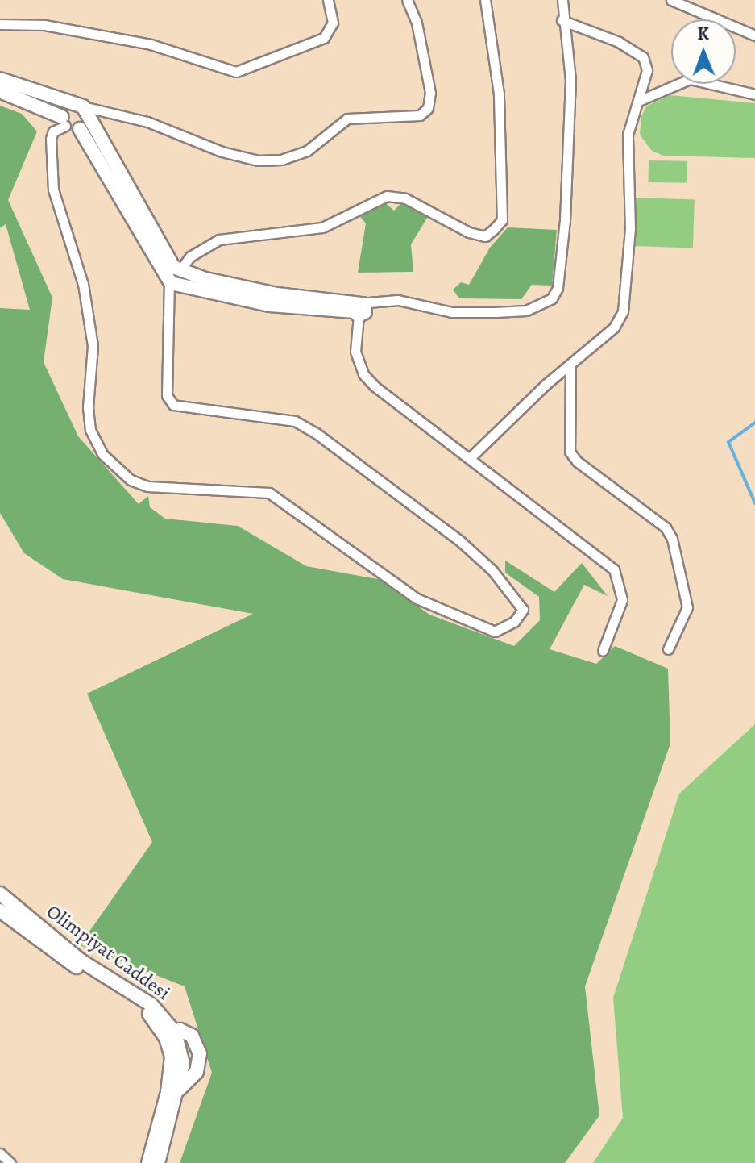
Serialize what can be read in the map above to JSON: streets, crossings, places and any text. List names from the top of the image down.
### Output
{
  "streets": {
    "street": ["Olimpiyat Caddesi"]
  },
  "north": "top"
}
